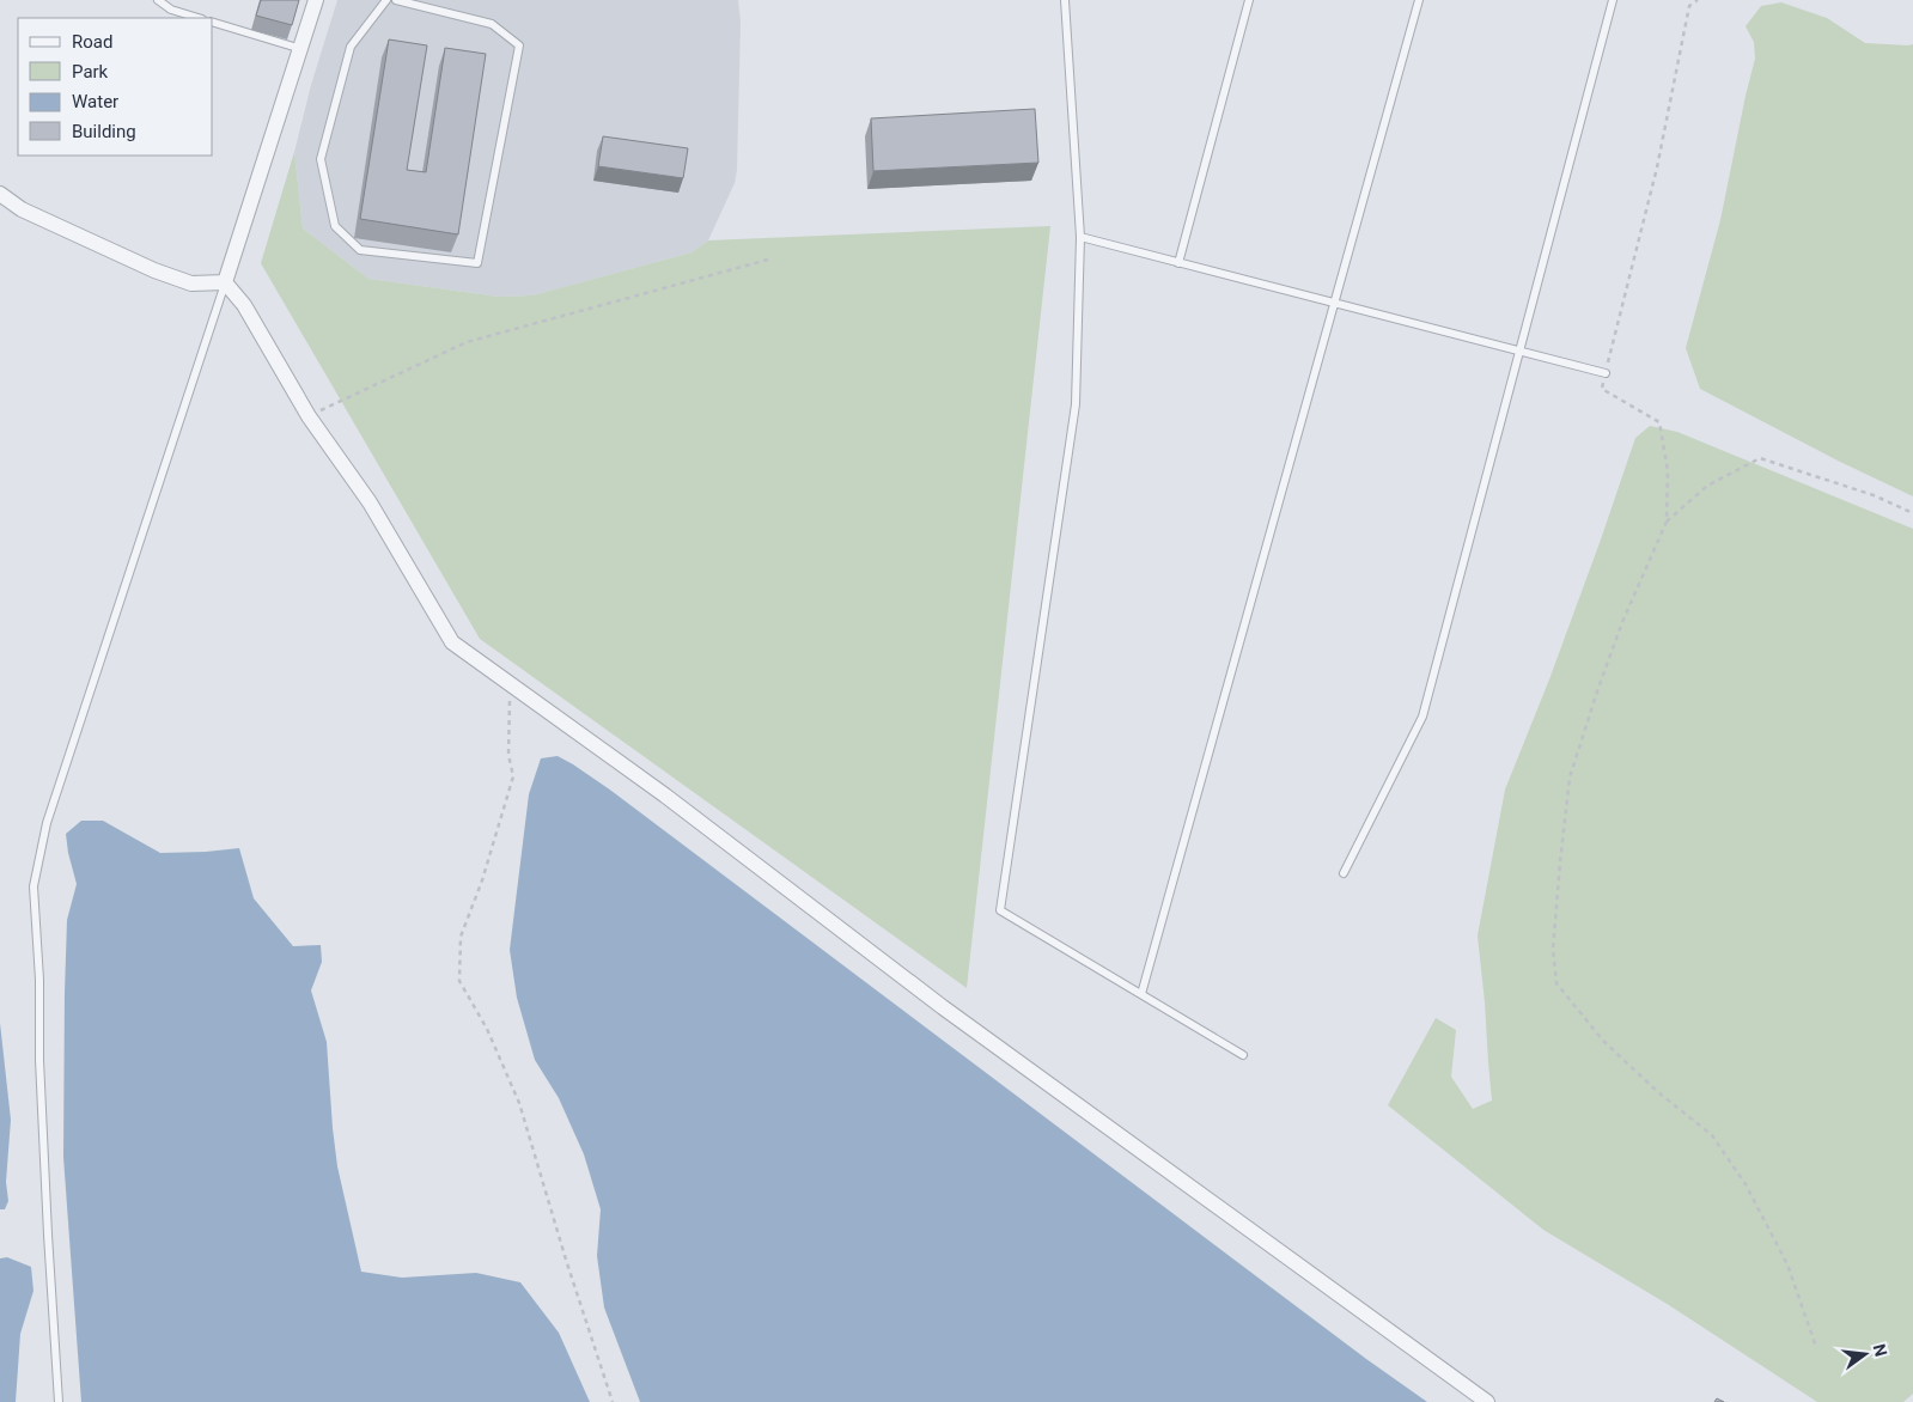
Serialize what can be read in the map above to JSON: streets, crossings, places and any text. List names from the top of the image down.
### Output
{
  "legend": [
    "Road",
    "Park",
    "Water",
    "Building"
  ],
  "north": "right"
}
